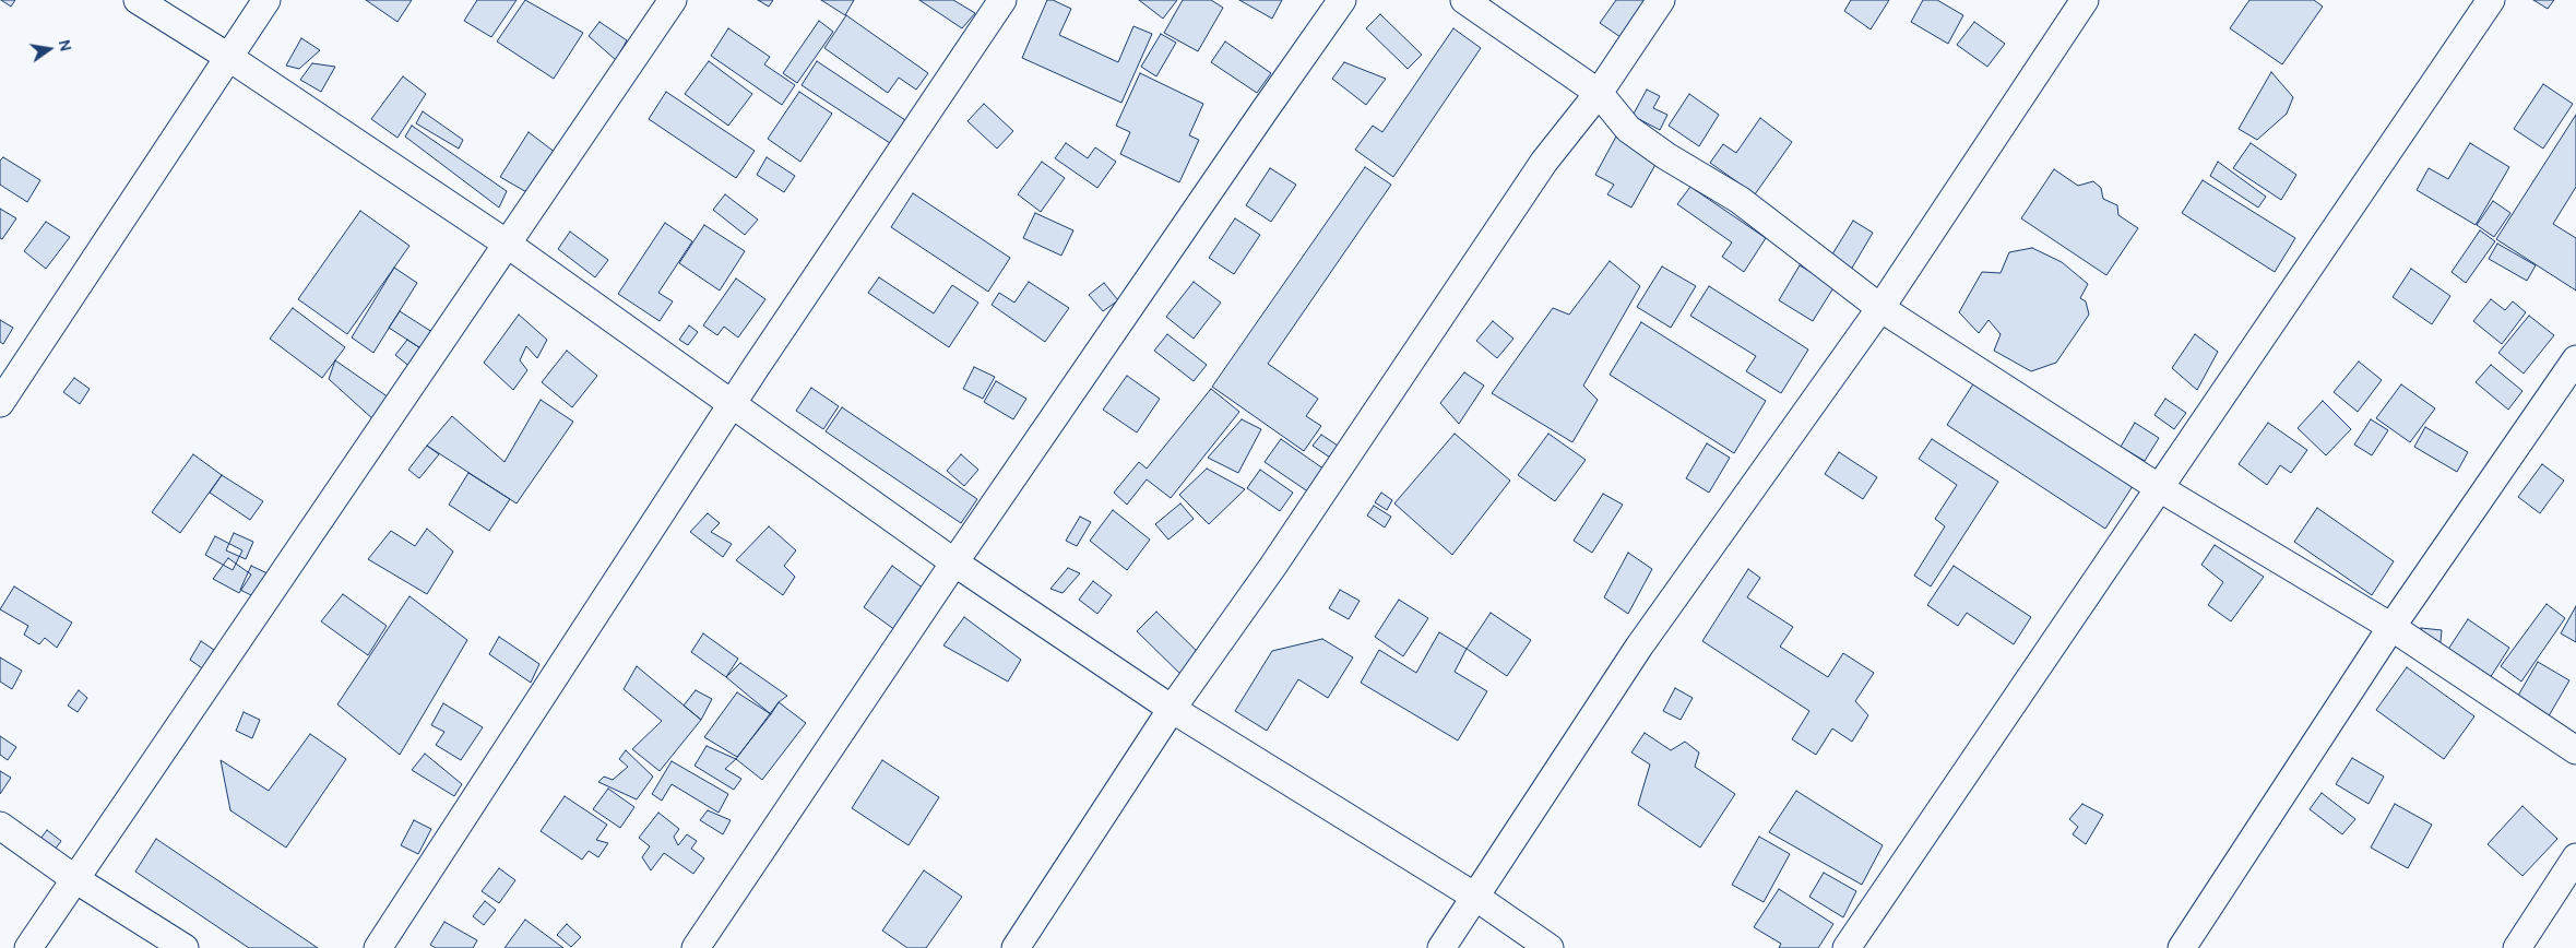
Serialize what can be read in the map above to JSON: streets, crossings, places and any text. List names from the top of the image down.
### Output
{
  "north": "right"
}
